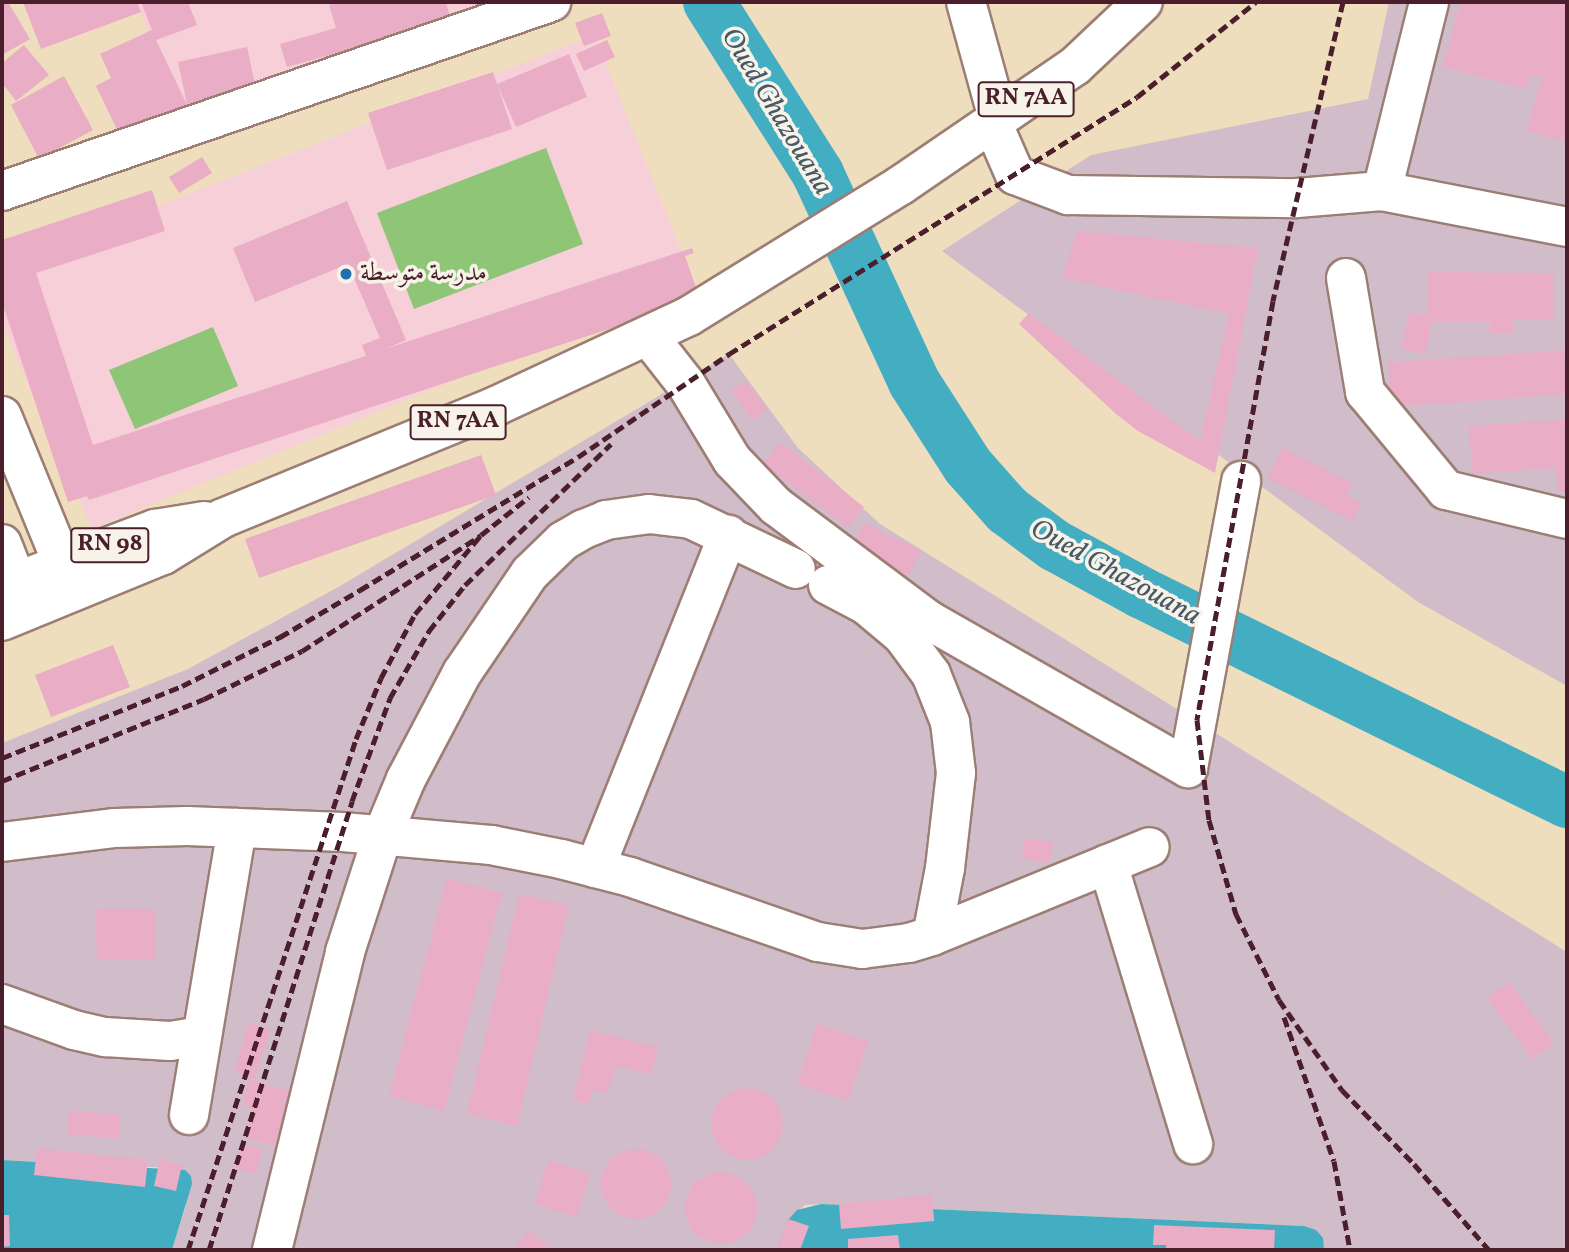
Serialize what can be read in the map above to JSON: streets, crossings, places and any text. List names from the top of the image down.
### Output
{
  "streets": {
    "street": ["RN 7AA", "RN 98"]
  },
  "crossings": [
    ["RN 7AA", "RN 98"]
  ],
  "water": ["Oued Ghazouana"],
  "places": ["مدرسة متوسطة"]
}
